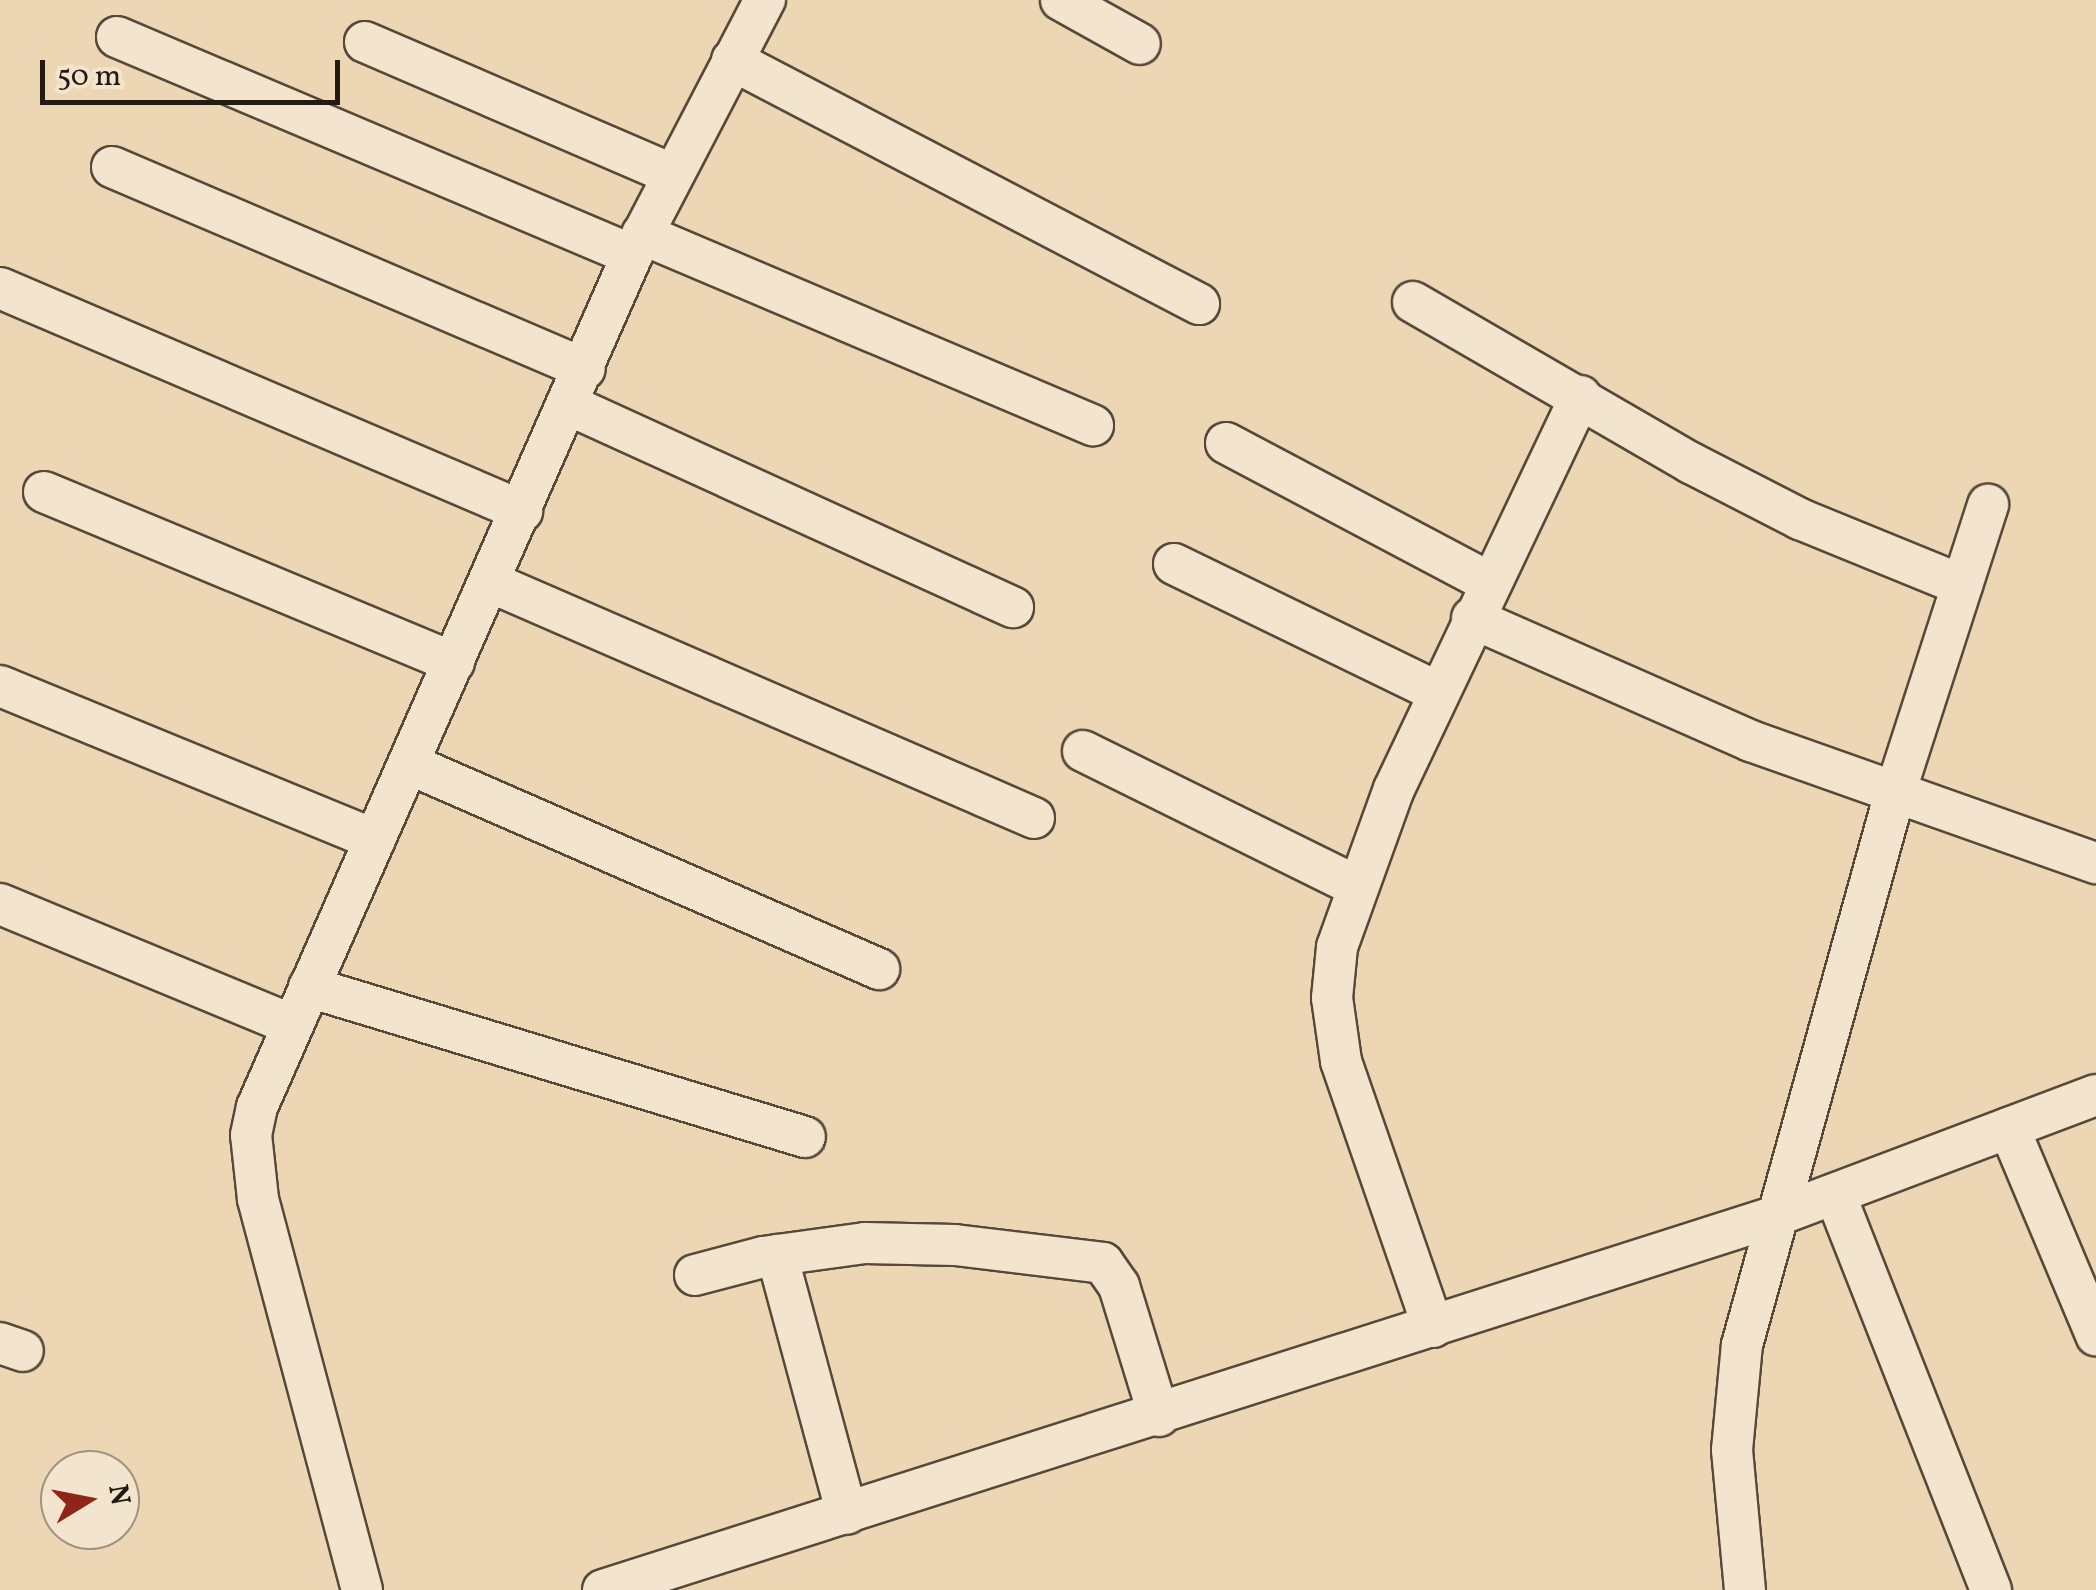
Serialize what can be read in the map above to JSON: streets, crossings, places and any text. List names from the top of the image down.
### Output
{
  "scale_bar": "50 m",
  "north": "right"
}
